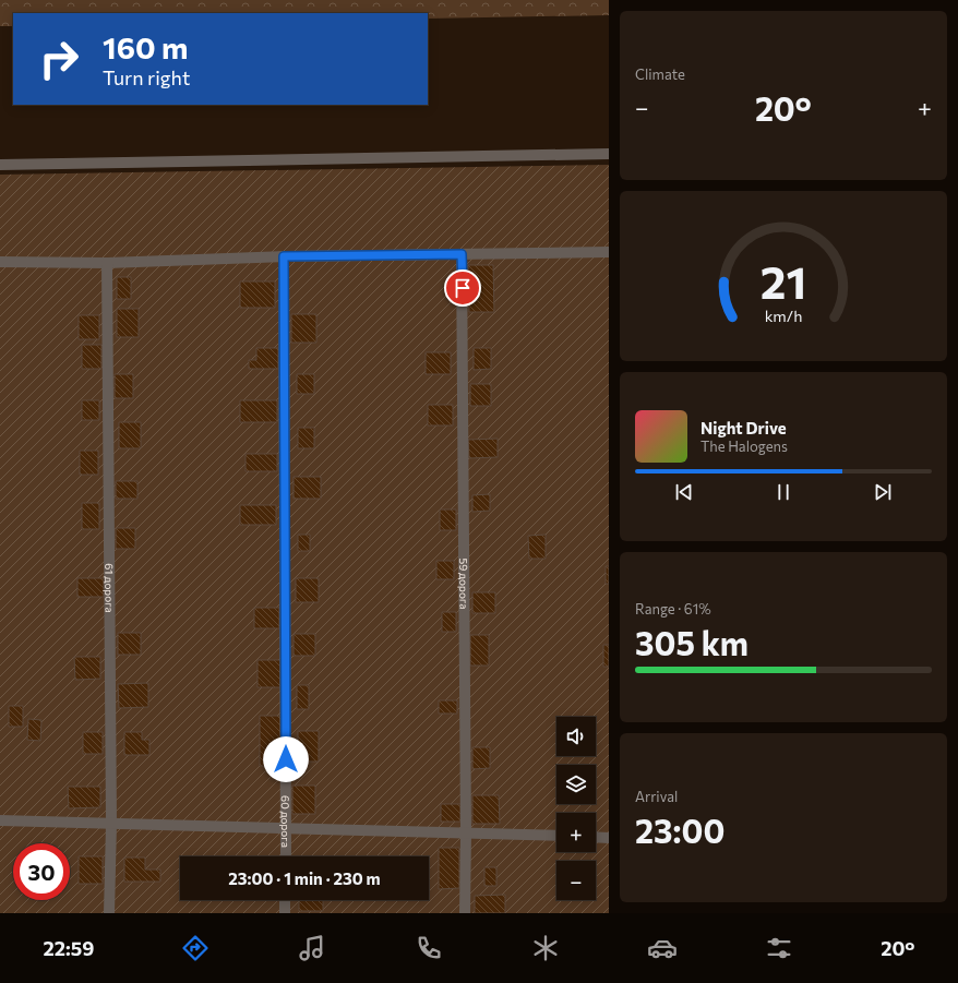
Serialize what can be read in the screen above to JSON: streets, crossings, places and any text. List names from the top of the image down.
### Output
{
  "streets": {
    "street": ["59 дорога", "61 дорога", "60 дорога"]
  },
  "page": {
    "tile": [
      "Climate",
      ["Range · 61%", "305 km"],
      ["Arrival", "23:00"]
    ],
    "turn": ["160 m", "Turn right"],
    "heat": ["−", "20°", "+"],
    "song": ["Night Drive", "The Halogens"],
    "map_buttons": ["+", "−"],
    "limit": "30",
    "trip": "23:00 · 1 min · 230 m",
    "tabs": ["22:59", "20°"],
    "gauge": ["21", "km/h"]
  }
}
